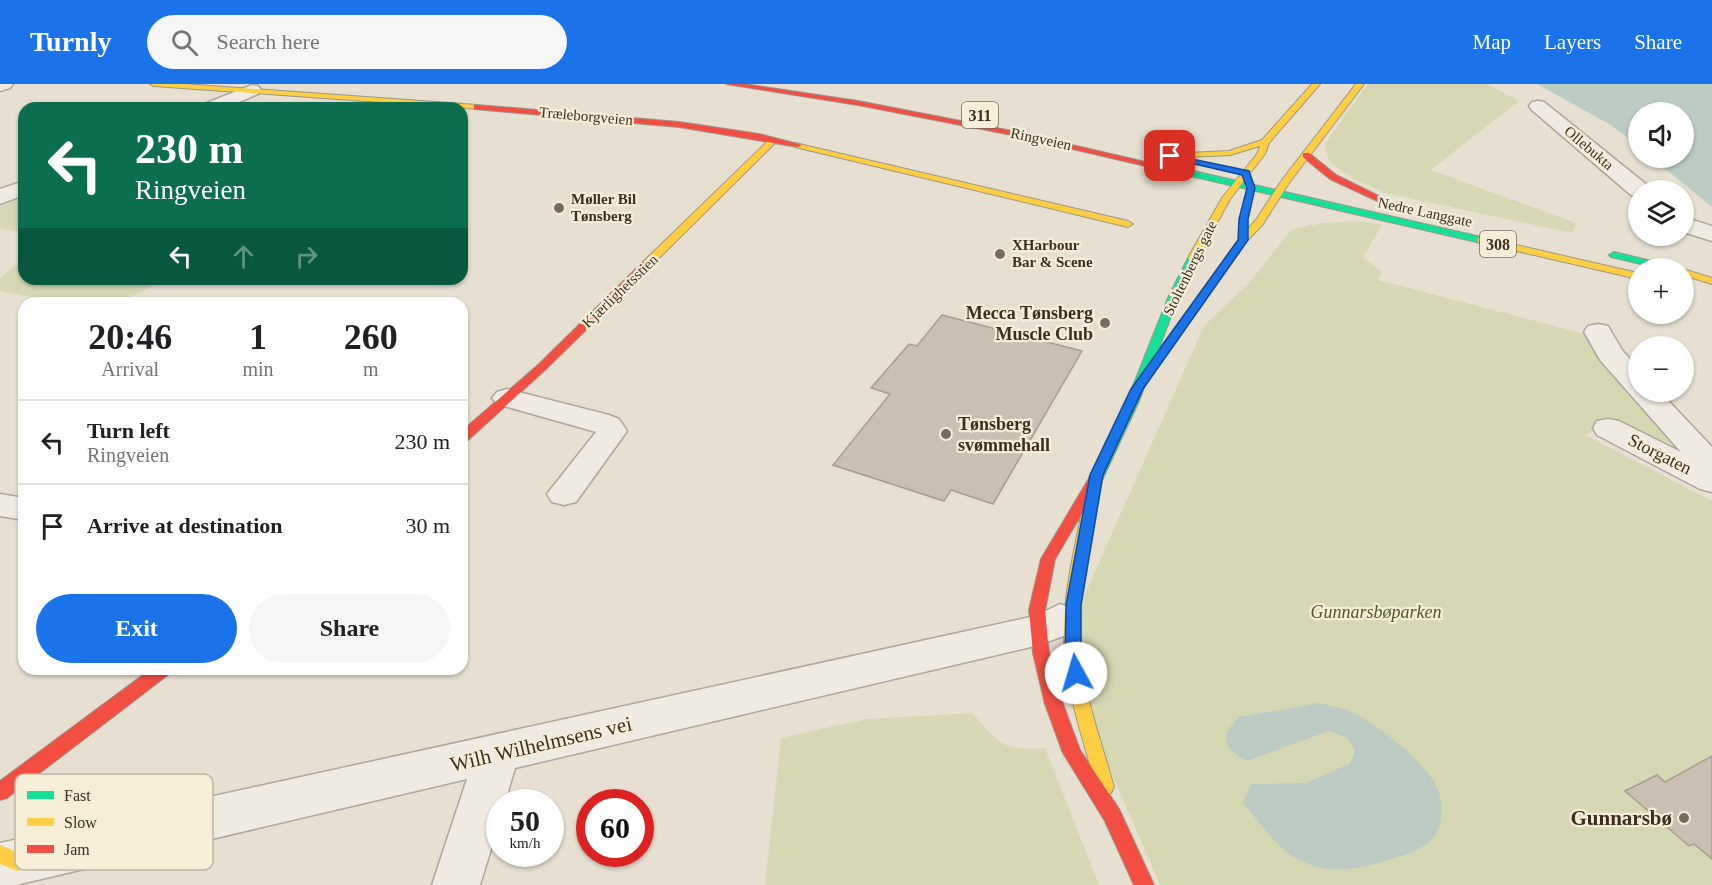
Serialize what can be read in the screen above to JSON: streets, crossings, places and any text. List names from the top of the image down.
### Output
{
  "streets": {
    "main road": [
      "311",
      "Træleborgveien",
      "Ringveien",
      "Nedre Langgate",
      "308",
      "Stoltenbergs gate",
      "Kjærlighetsstien"
    ],
    "street": ["Ollebukta", "Storgaten", "Wilh Wilhelmsens vei"]
  },
  "crossings": [
    ["Træleborgveien", "Kjærlighetsstien"],
    ["Ringveien", "Nedre Langgate"],
    ["Ringveien", "Stoltenbergs gate"],
    ["Nedre Langgate", "308"],
    ["Nedre Langgate", "Stoltenbergs gate"],
    ["Stoltenbergs gate", "Wilh Wilhelmsens vei"]
  ],
  "parks": ["Gunnarsbøparken"],
  "places": [
    "Møller Bil Tønsberg",
    "XHarbour Bar & Scene",
    "Mecca Tønsberg Muscle Club",
    "Tønsberg svømmehall",
    "Gunnarsbø"
  ],
  "legend": ["Fast", "Slow", "Jam"],
  "page": {
    "header": "Turnly",
    "search": "Search here",
    "nav": ["Map", "Layers", "Share"],
    "map_buttons": ["+", "−"],
    "turn": ["230 m", "Ringveien"],
    "eta": [
      "20:46",
      "Arrival",
      "1",
      "min",
      "260",
      "m"
    ],
    "list": [
      {
        "name": "Turn left",
        "note": "Ringveien",
        "value": "230 m"
      },
      {
        "name": "Arrive at destination",
        "value": "30 m"
      }
    ],
    "buttons": ["Exit", "Share"],
    "speed": "50 km/h",
    "limit": "60"
  }
}
